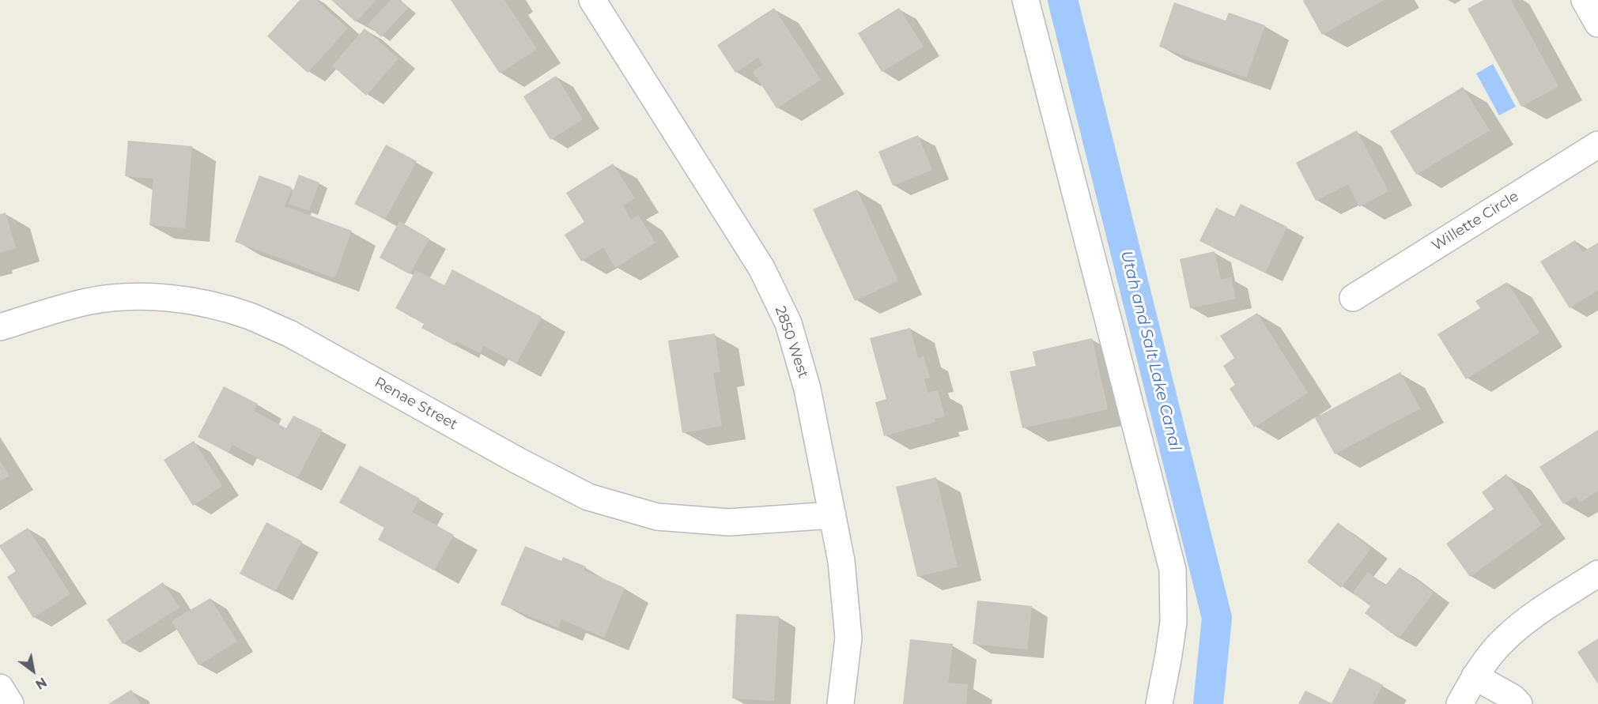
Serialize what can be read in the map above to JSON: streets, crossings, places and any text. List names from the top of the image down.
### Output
{
  "streets": {
    "street": ["Willette Circle", "2850 West", "Renae Street"]
  },
  "crossings": [
    ["2850 West", "Renae Street"]
  ],
  "water": ["Utah and Salt Lake Canal"],
  "north": "bottom right"
}
